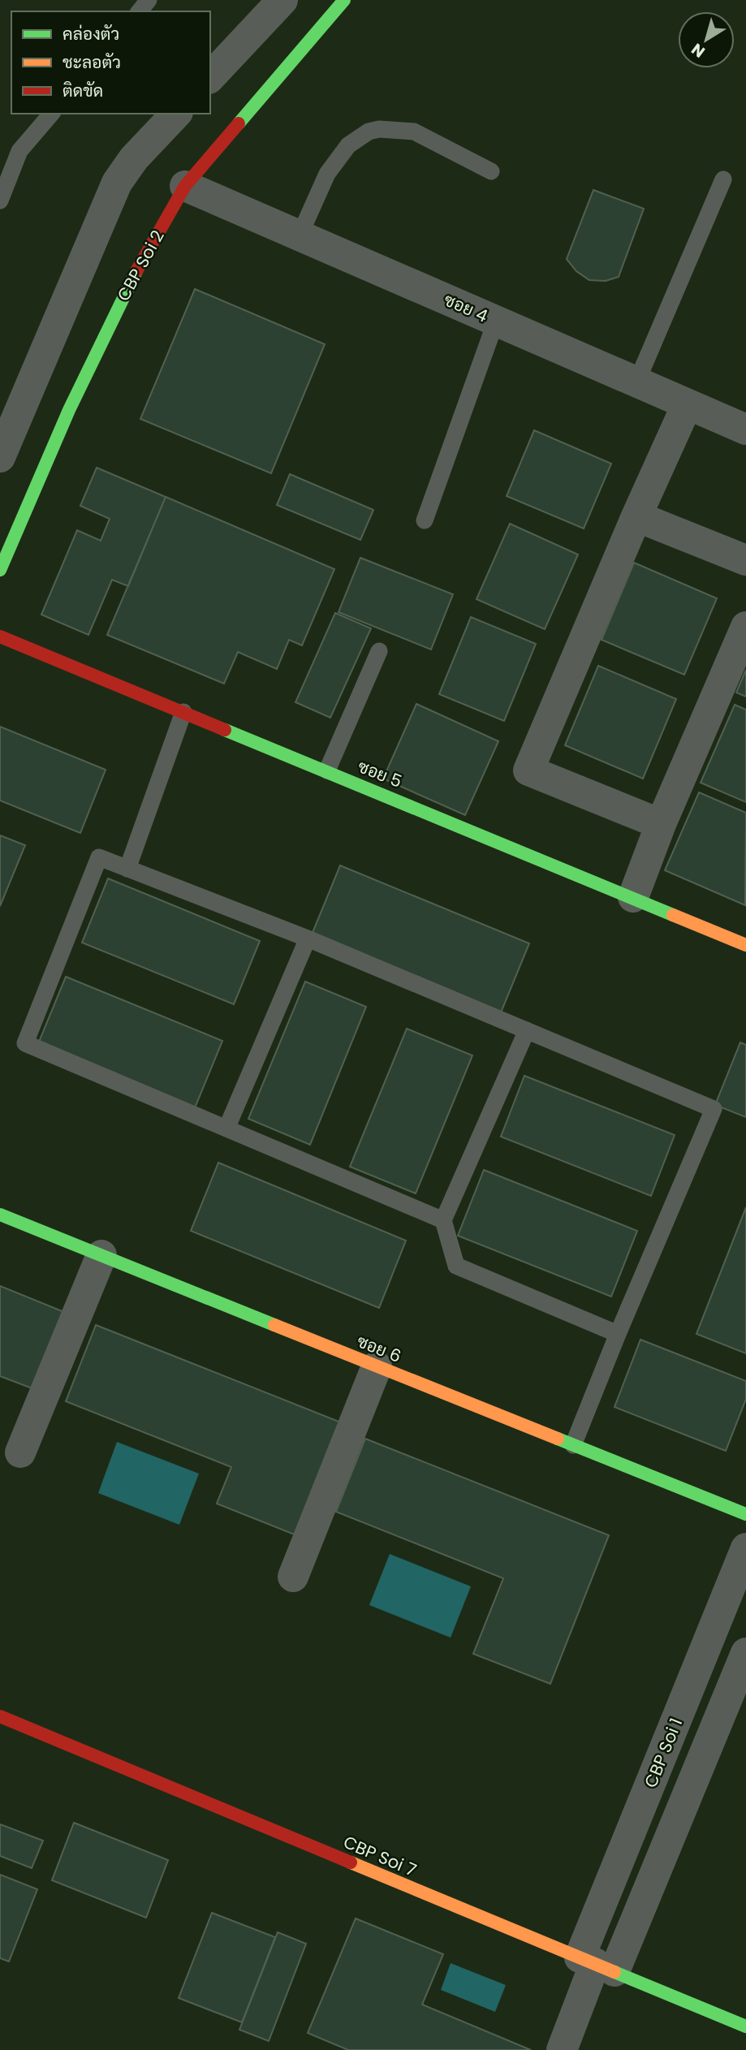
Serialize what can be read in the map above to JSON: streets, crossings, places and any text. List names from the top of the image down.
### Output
{
  "streets": {
    "street": [
      "CBP Soi 2",
      "ซอย 4",
      "ซอย 5",
      "ซอย 6",
      "CBP Soi 1",
      "CBP Soi 7"
    ]
  },
  "crossings": [
    ["CBP Soi 2", "ซอย 4"],
    ["CBP Soi 1", "CBP Soi 7"]
  ],
  "legend": ["คล่องตัว", "ชะลอตัว", "ติดขัด"],
  "north": "bottom left"
}
